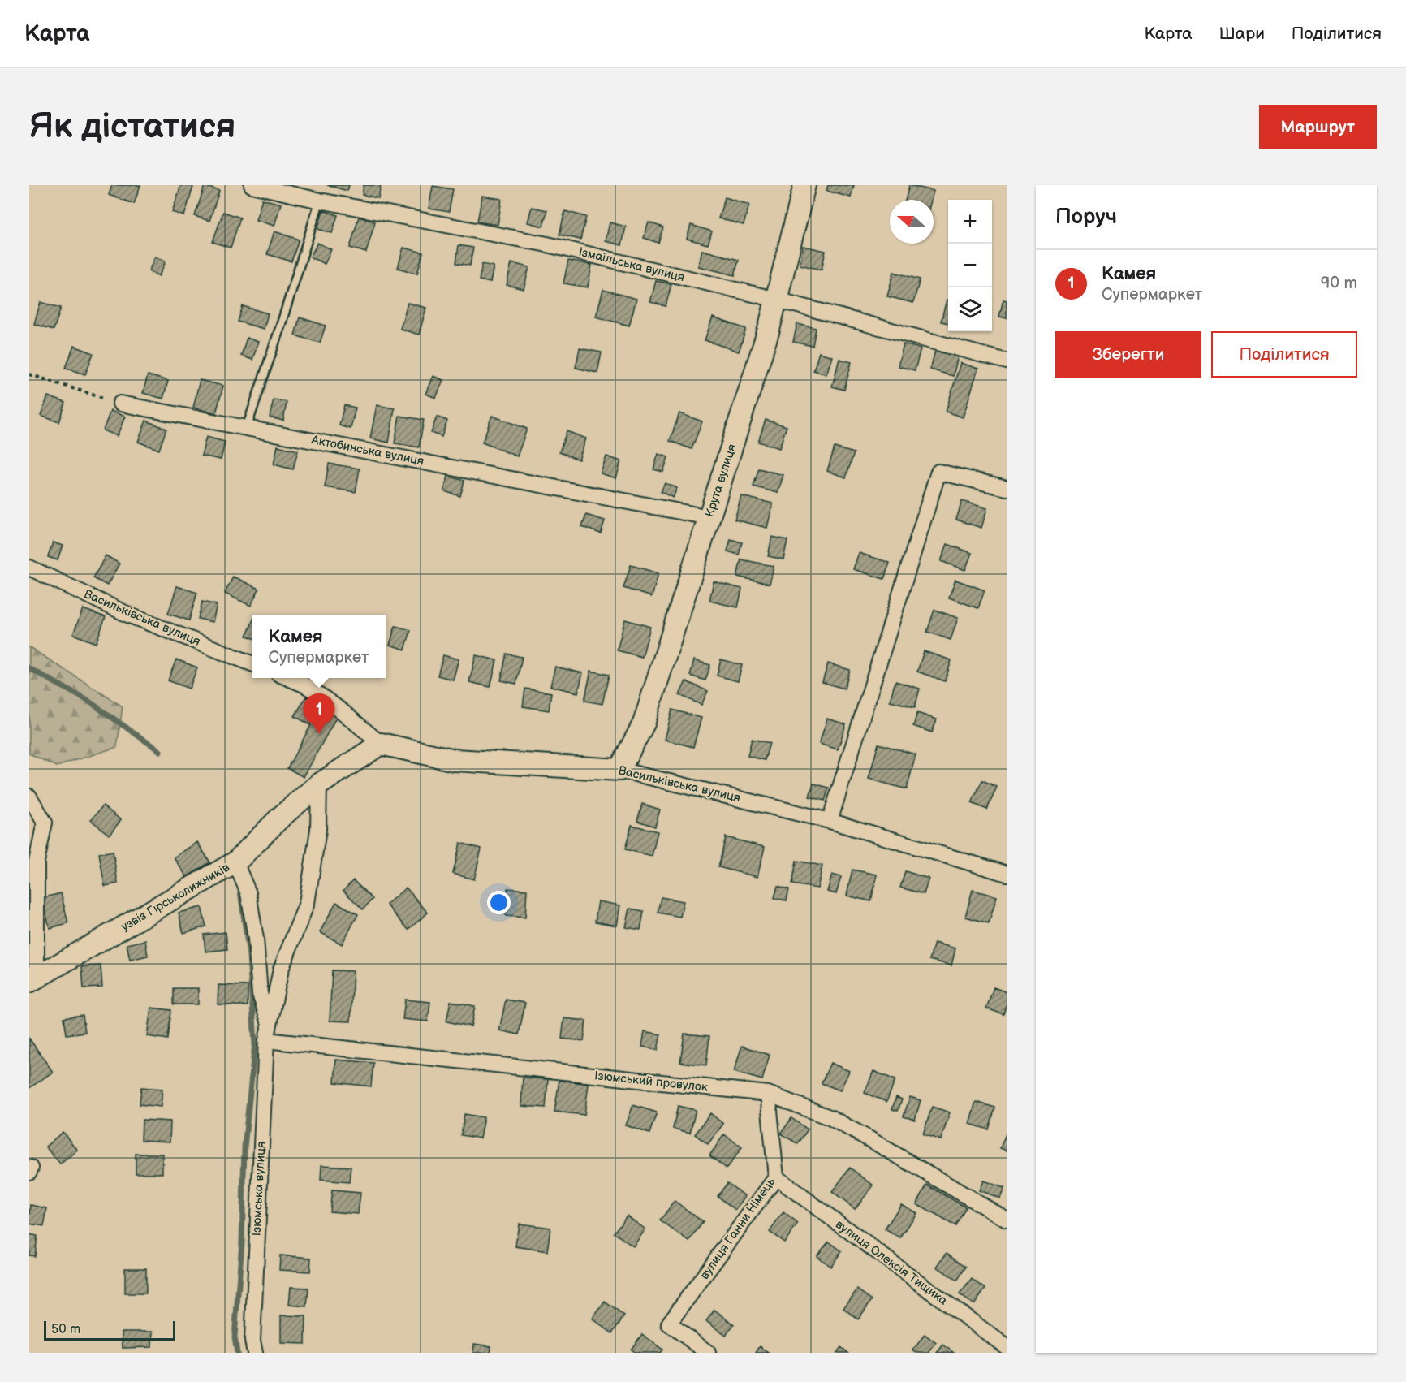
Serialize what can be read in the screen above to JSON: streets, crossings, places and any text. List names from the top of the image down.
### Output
{
  "streets": {
    "street": [
      "Ізмаїльська вулиця",
      "Актобинська вулиця",
      "Крута вулиця",
      "Васильківська вулиця",
      "узвіз Гірськолижників",
      "Ізюмський провулок",
      "Ізюмська вулиця",
      "вулиця Ганни Німець",
      "вулиця Олексія Тищика"
    ]
  },
  "crossings": [
    ["Ізмаїльська вулиця", "Крута вулиця"],
    ["Актобинська вулиця", "Крута вулиця"],
    ["Крута вулиця", "Васильківська вулиця"],
    ["Васильківська вулиця", "узвіз Гірськолижників"],
    ["узвіз Гірськолижників", "Ізюмська вулиця"],
    ["Ізюмський провулок", "Ізюмська вулиця"],
    ["Ізюмський провулок", "вулиця Ганни Німець"],
    ["вулиця Ганни Німець", "вулиця Олексія Тищика"]
  ],
  "scale_bar": "50 m",
  "north": "left",
  "page": {
    "header": "Карта",
    "nav": ["Карта", "Шари", "Поділитися"],
    "buttons": [
      "Маршрут",
      ["Зберегти", "Поділитися"]
    ],
    "title": "Як дістатися",
    "heading": "Поруч",
    "map_buttons": ["+", "−"],
    "list": [
      {
        "mark": "1",
        "name": "Камея",
        "note": "Супермаркет",
        "value": "90 m"
      }
    ],
    "popup": ["Камея", "Супермаркет"],
    "pins": "1",
    "scale": "50 m"
  }
}
